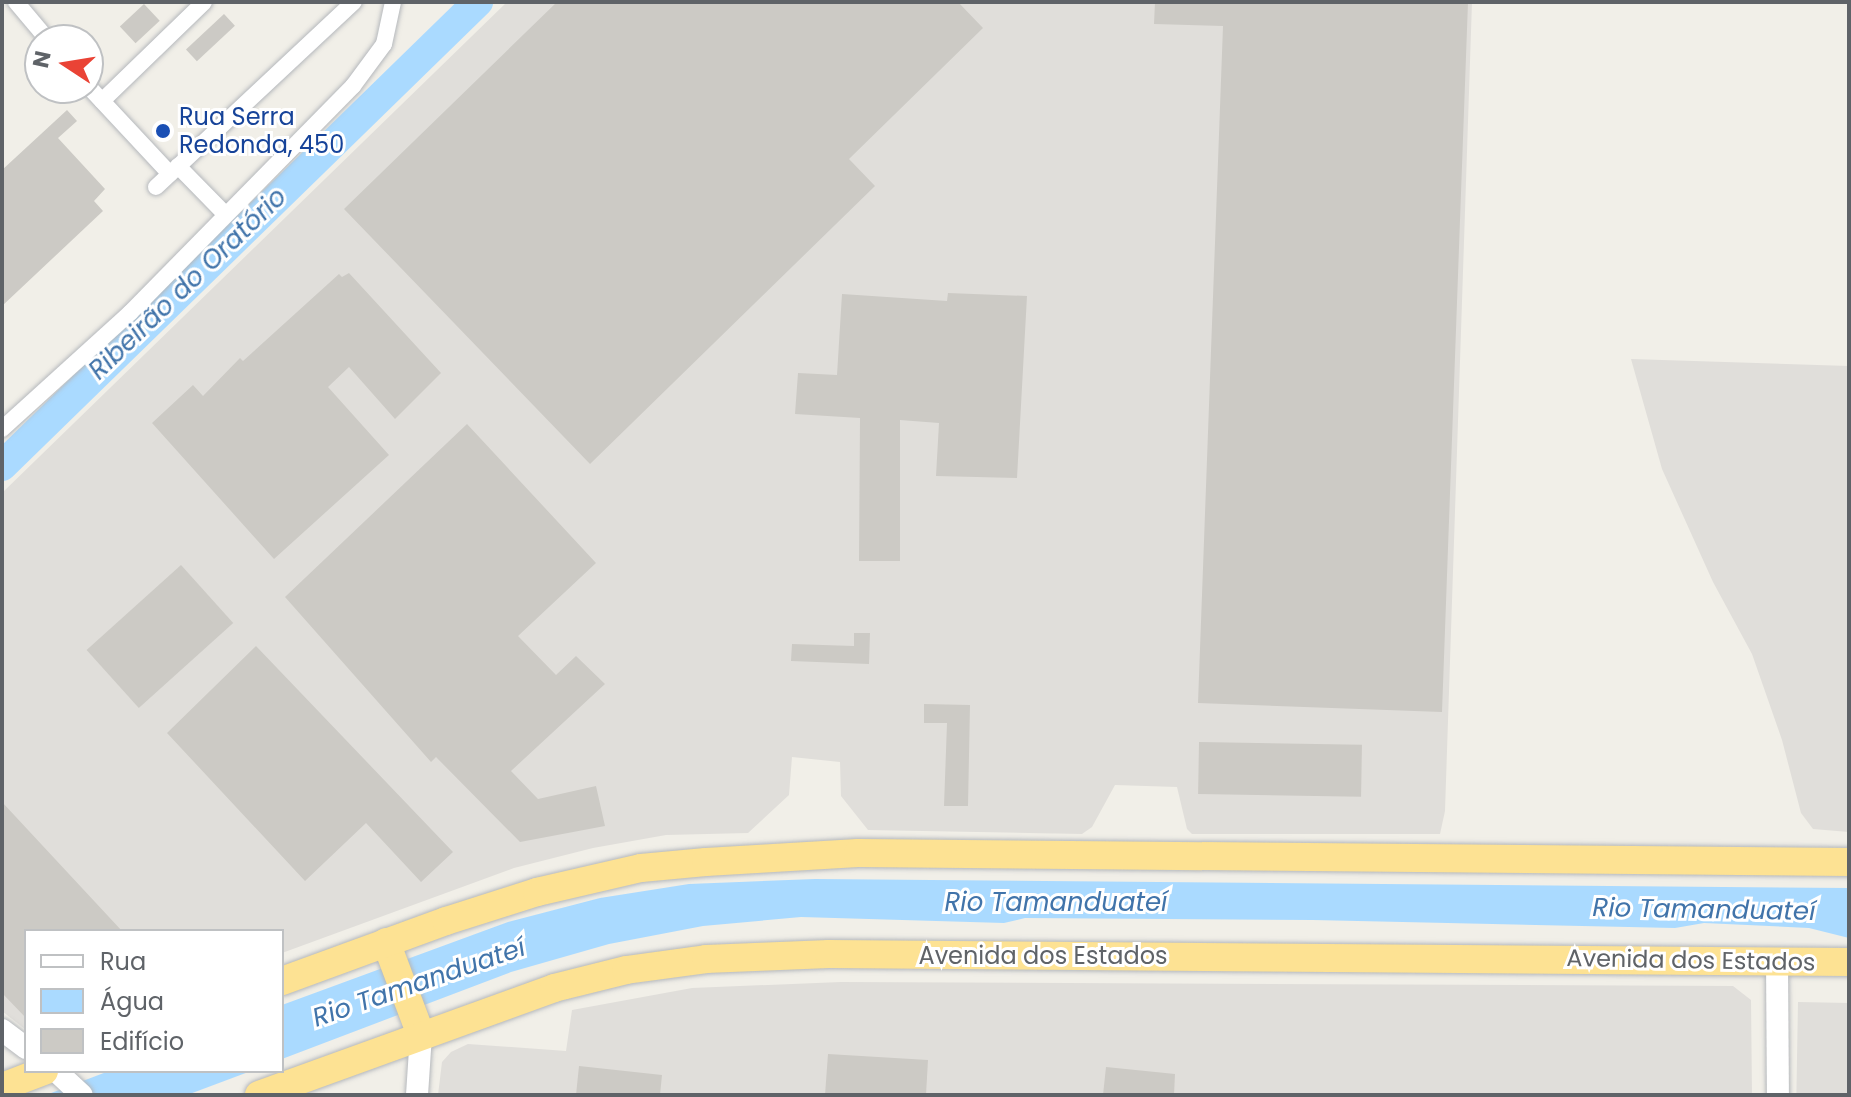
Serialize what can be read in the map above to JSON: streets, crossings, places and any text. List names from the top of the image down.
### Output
{
  "streets": {
    "highway": ["Avenida dos Estados"]
  },
  "water": ["Ribeirão do Oratório", "Rio Tamanduateí"],
  "places": ["Rua Serra Redonda, 450"],
  "legend": ["Rua", "Água", "Edifício"],
  "north": "left"
}
